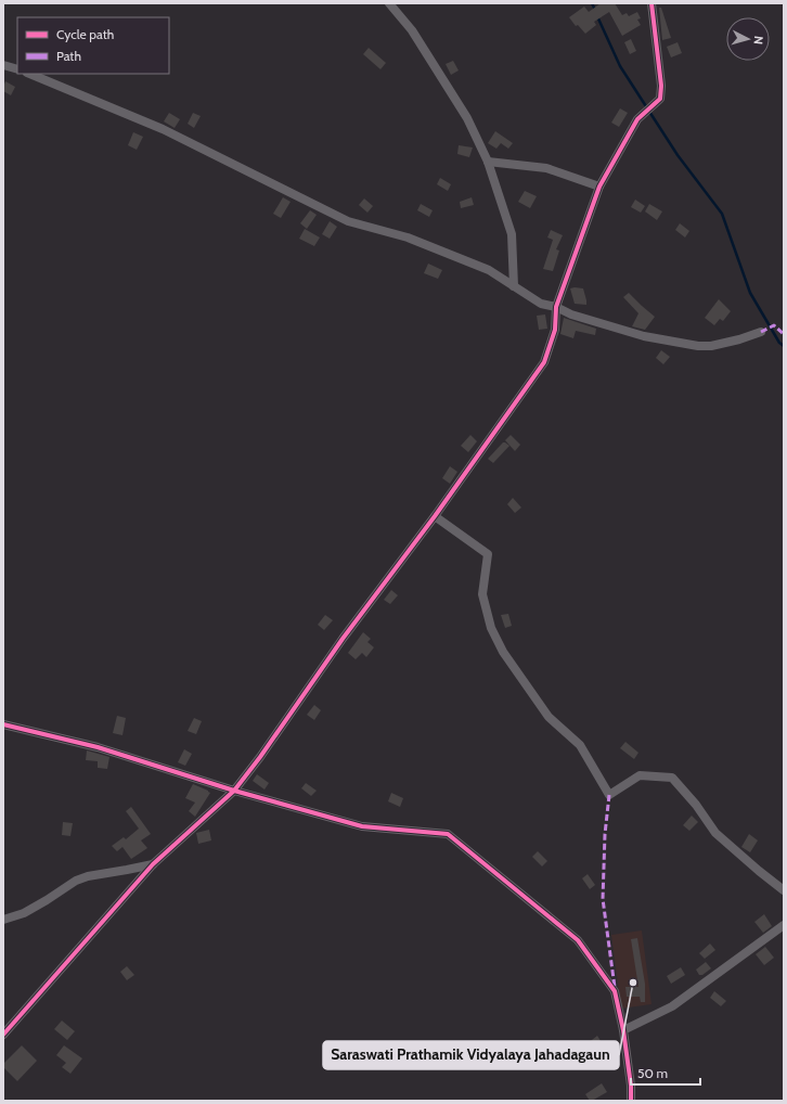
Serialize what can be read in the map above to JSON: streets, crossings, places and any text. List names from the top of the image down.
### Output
{
  "places": ["Saraswati Prathamik Vidyalaya Jahadagaun"],
  "legend": ["Cycle path", "Path"],
  "scale_bar": "50 m",
  "north": "right"
}
